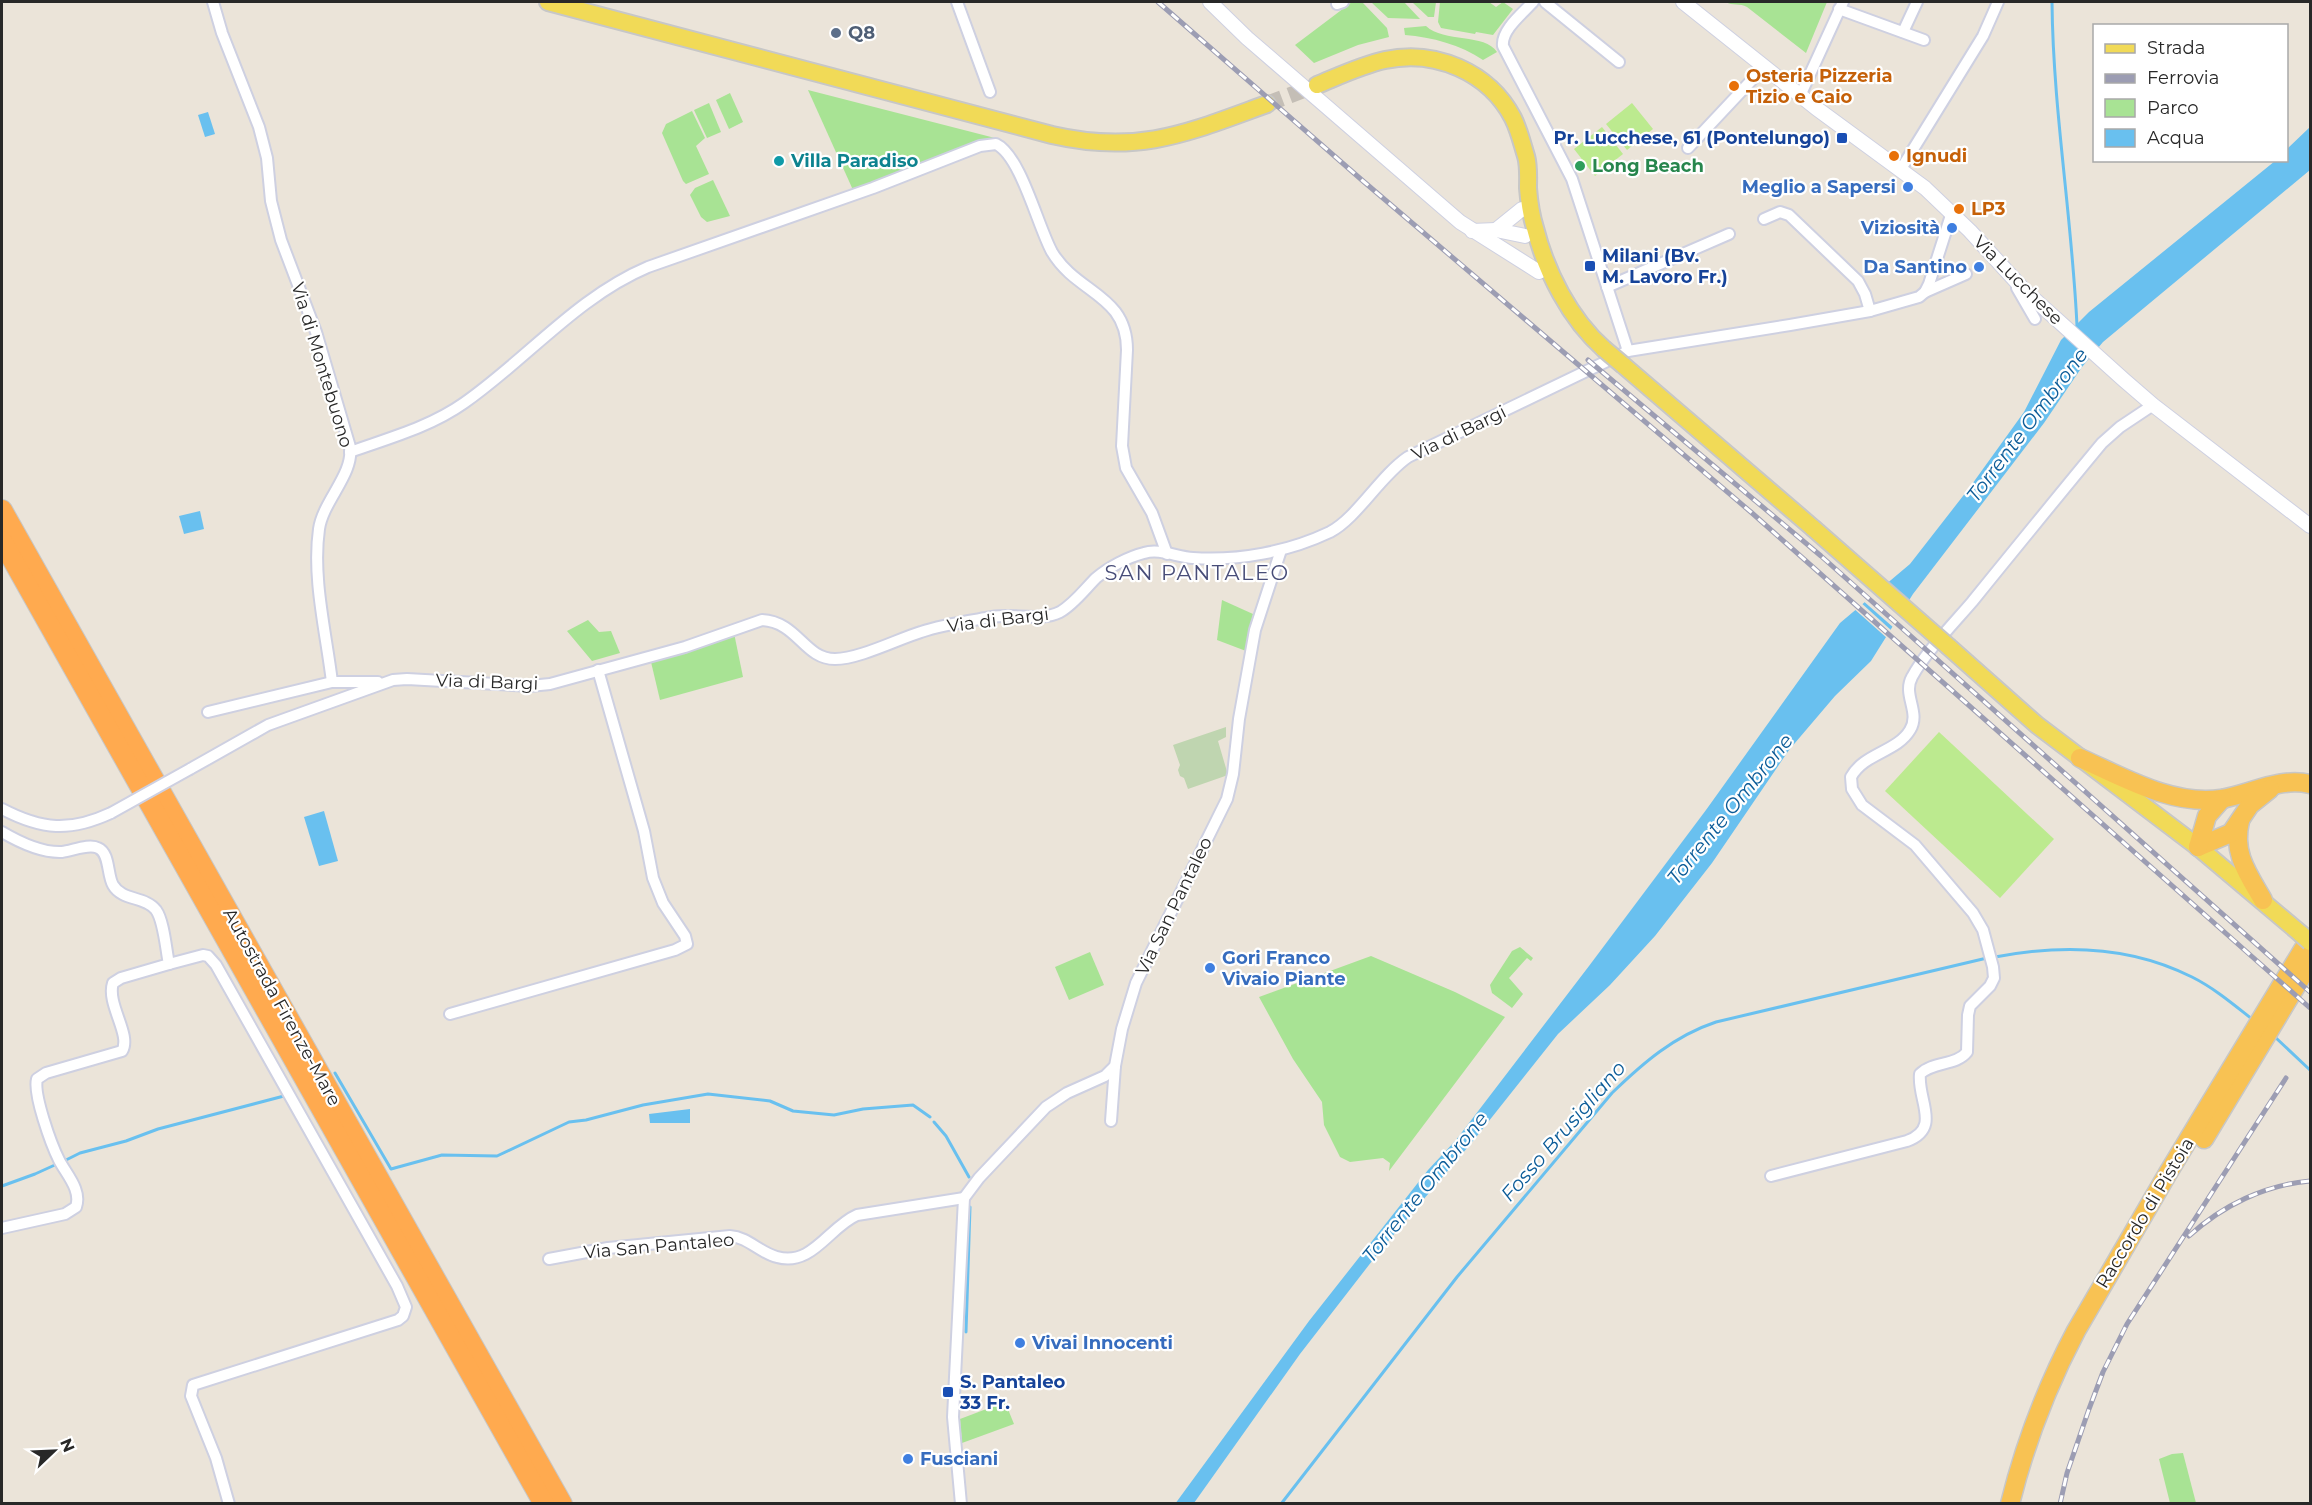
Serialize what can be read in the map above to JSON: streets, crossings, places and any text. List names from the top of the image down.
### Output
{
  "streets": {
    "highway": ["Autostrada Firenze-Mare", "Raccordo di Pistoia"],
    "street": [
      "Via Lucchese",
      "Via di Montebuono",
      "Via di Bargi",
      "Via San Pantaleo"
    ]
  },
  "crossings": [
    ["Via di Bargi", "Via San Pantaleo"]
  ],
  "districts": ["SAN PANTALEO"],
  "water": ["Torrente Ombrone", "Fosso Brusigliano"],
  "places": {
    "other": [
      "Q8",
      "Osteria Pizzeria Tizio e Caio",
      "Ignudi",
      "Villa Paradiso",
      "Long Beach",
      "Meglio a Sapersi",
      "LP3",
      "Viziosità",
      "Da Santino",
      "Gori Franco Vivaio Piante",
      "Vivai Innocenti",
      "Fusciani"
    ],
    "transit": ["Pr. Lucchese, 61 (Pontelungo)", "Milani (Bv. M. Lavoro Fr.)", "S. Pantaleo 33 Fr."]
  },
  "legend": [
    "Strada",
    "Ferrovia",
    "Parco",
    "Acqua"
  ],
  "north": "top right"
}
